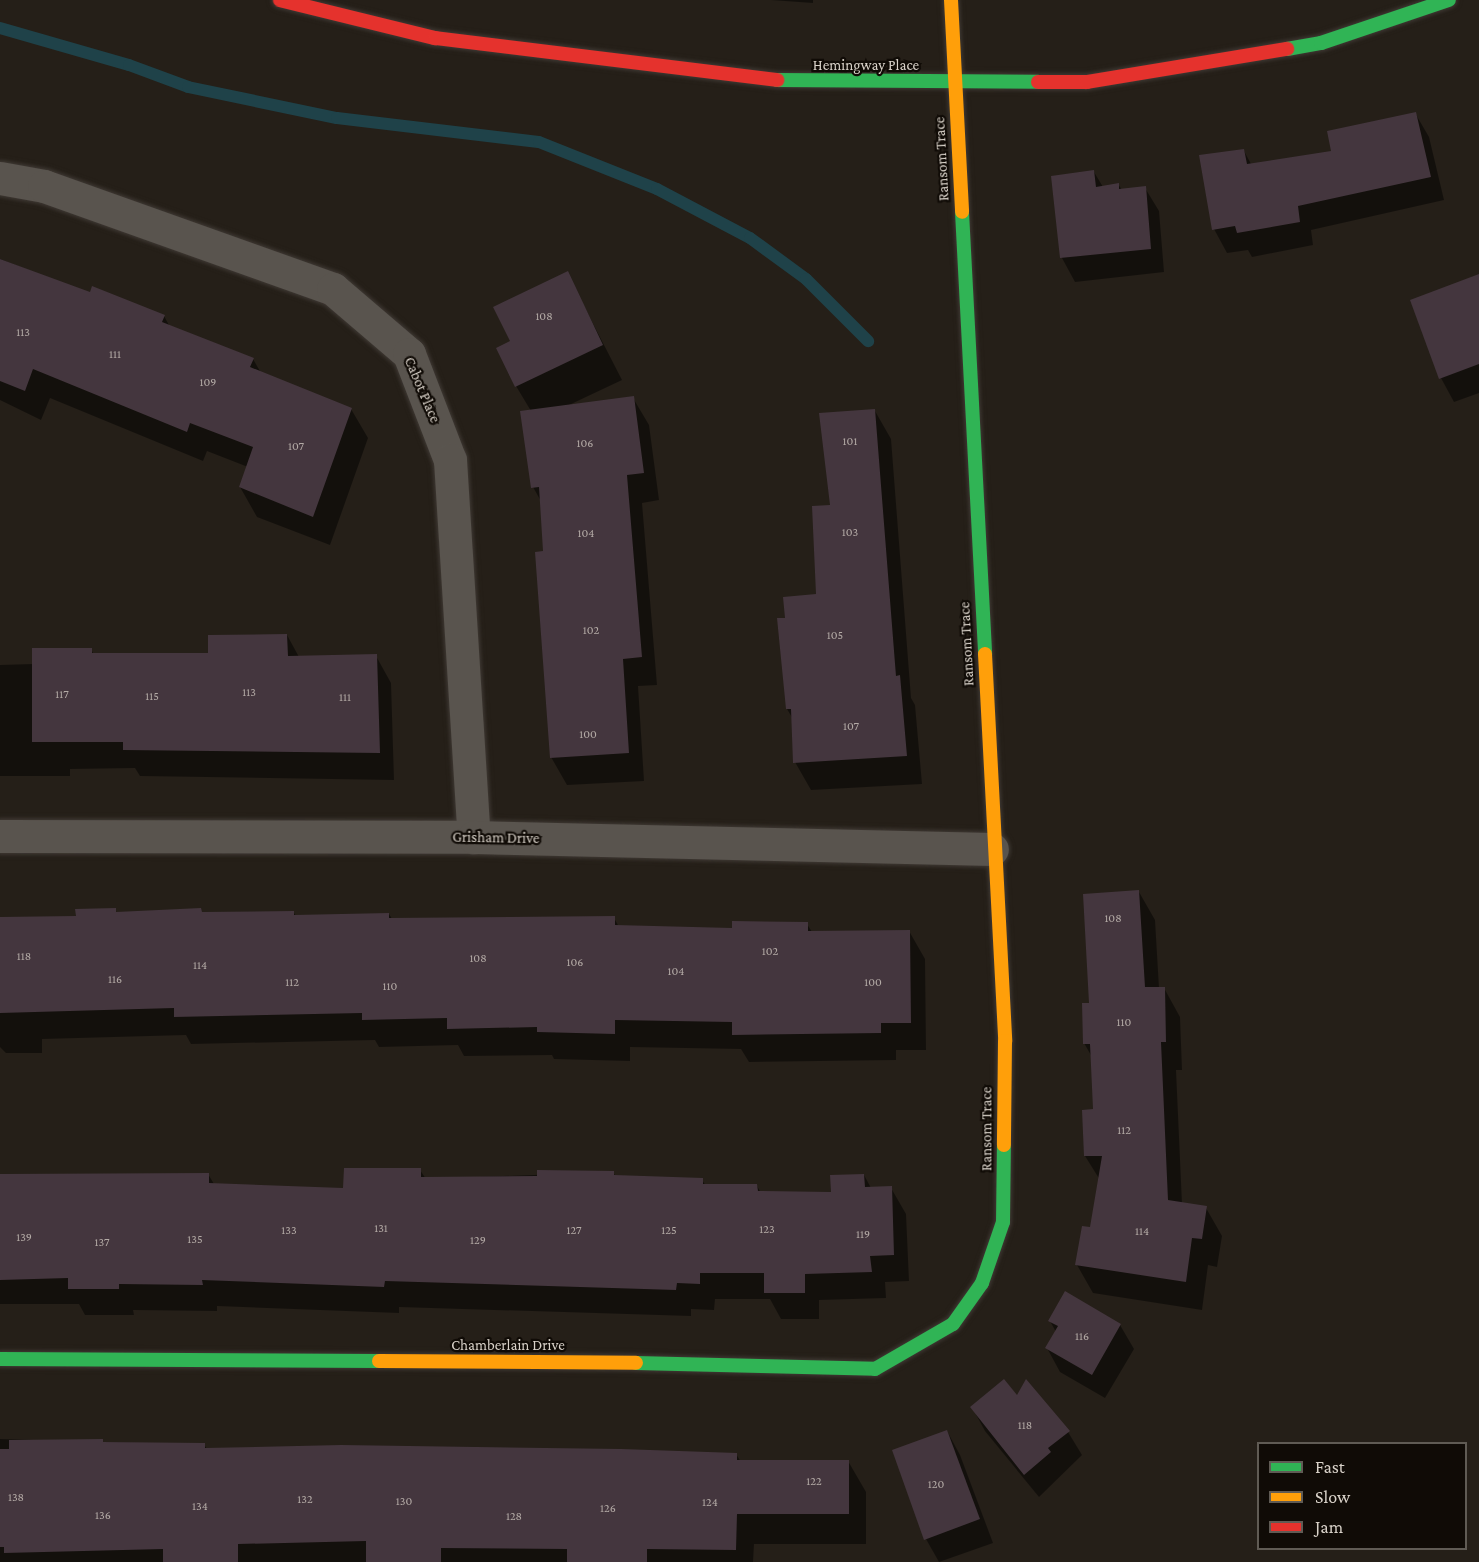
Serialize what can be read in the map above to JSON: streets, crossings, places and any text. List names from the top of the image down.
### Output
{
  "streets": {
    "street": [
      "Hemingway Place",
      "Ransom Trace",
      "Cabot Place",
      "Grisham Drive",
      "Chamberlain Drive"
    ]
  },
  "crossings": [
    ["Hemingway Place", "Ransom Trace"],
    ["Ransom Trace", "Grisham Drive"],
    ["Ransom Trace", "Chamberlain Drive"],
    ["Cabot Place", "Grisham Drive"]
  ],
  "house_numbers": [
    "108",
    "113",
    "111",
    "109",
    "101",
    "106",
    "107",
    "103",
    "104",
    "102",
    "105",
    "113",
    "117",
    "115",
    "111",
    "107",
    "100",
    "108",
    "102",
    "118",
    "108",
    "106",
    "114",
    "104",
    "116",
    "112",
    "100",
    "110",
    "110",
    "112",
    "131",
    "123",
    "133",
    "127",
    "125",
    "114",
    "119",
    "139",
    "135",
    "129",
    "137",
    "116",
    "118",
    "122",
    "120",
    "138",
    "132",
    "130",
    "124",
    "134",
    "126",
    "136",
    "128"
  ],
  "legend": ["Fast", "Slow", "Jam"]
}
